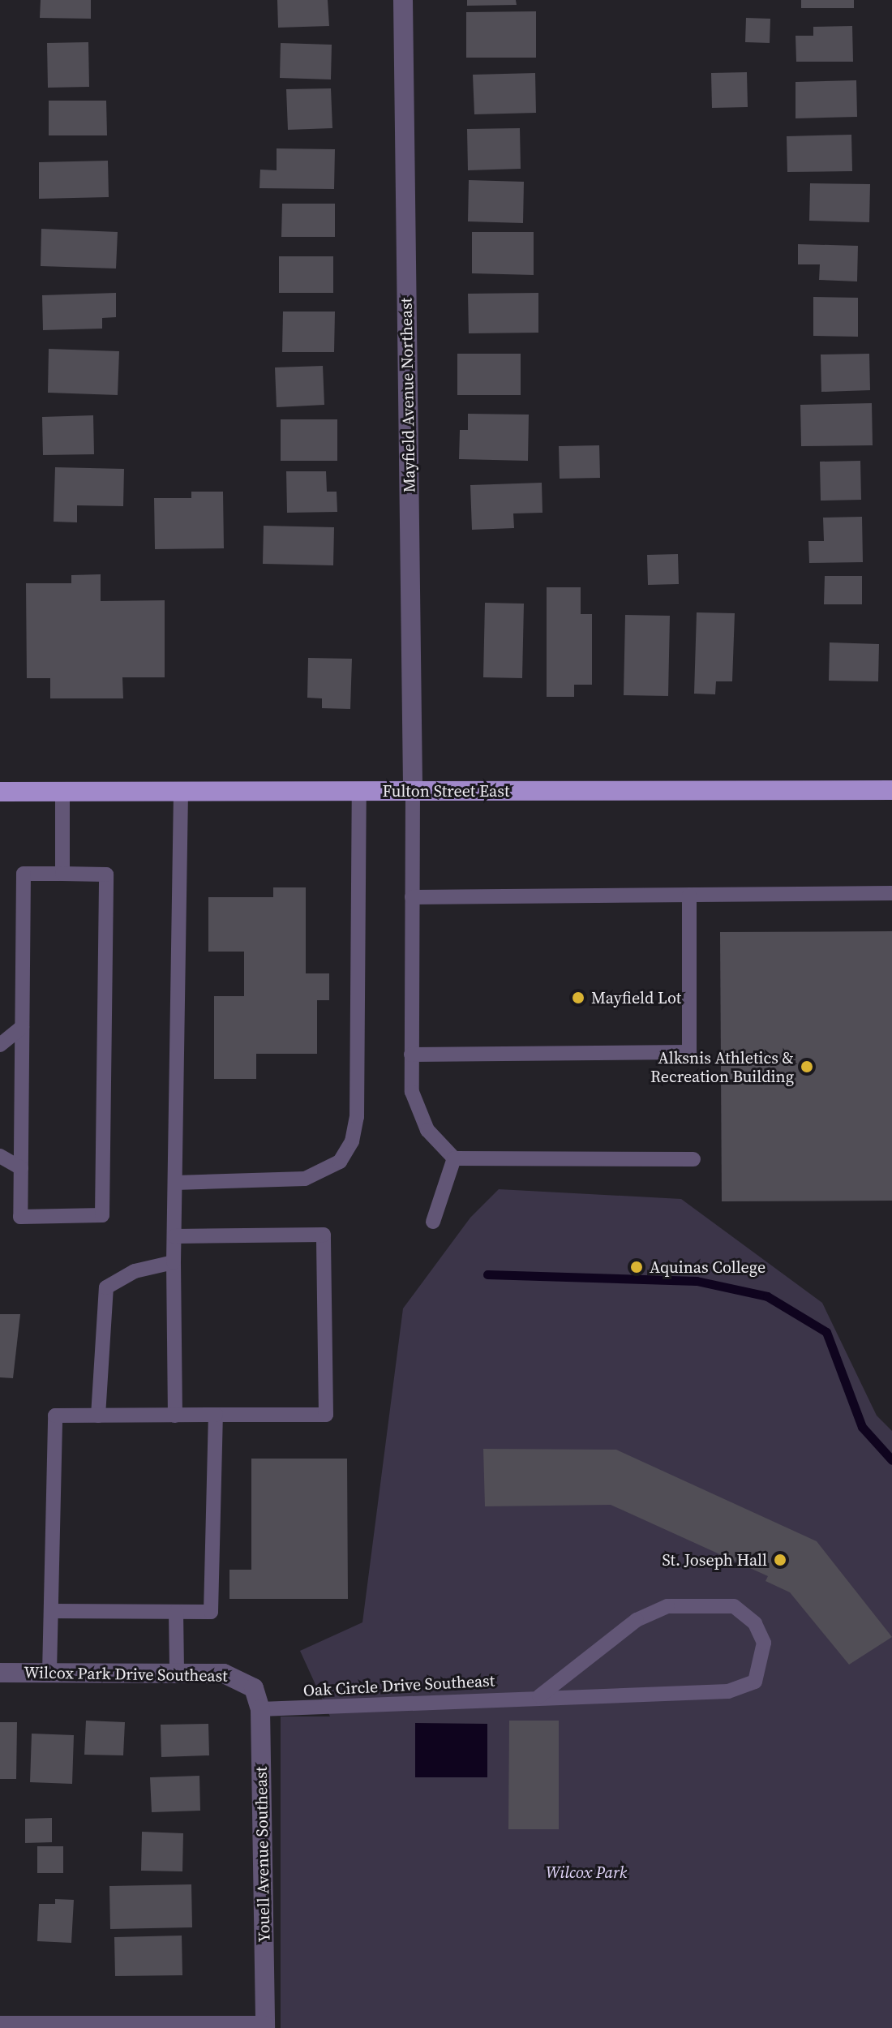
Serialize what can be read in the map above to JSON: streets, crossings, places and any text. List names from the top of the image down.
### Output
{
  "streets": {
    "main road": ["Fulton Street East"],
    "street": ["Mayfield Avenue Northeast", "Wilcox Park Drive Southeast", "Youell Avenue Southeast"],
    "lane": ["Oak Circle Drive Southeast"]
  },
  "crossings": [
    ["Mayfield Avenue Northeast", "Fulton Street East"],
    ["Wilcox Park Drive Southeast", "Youell Avenue Southeast"],
    ["Oak Circle Drive Southeast", "Youell Avenue Southeast"]
  ],
  "parks": ["Wilcox Park"],
  "places": [
    "Mayfield Lot",
    "Alksnis Athletics & Recreation Building",
    "Aquinas College",
    "St. Joseph Hall"
  ]
}
